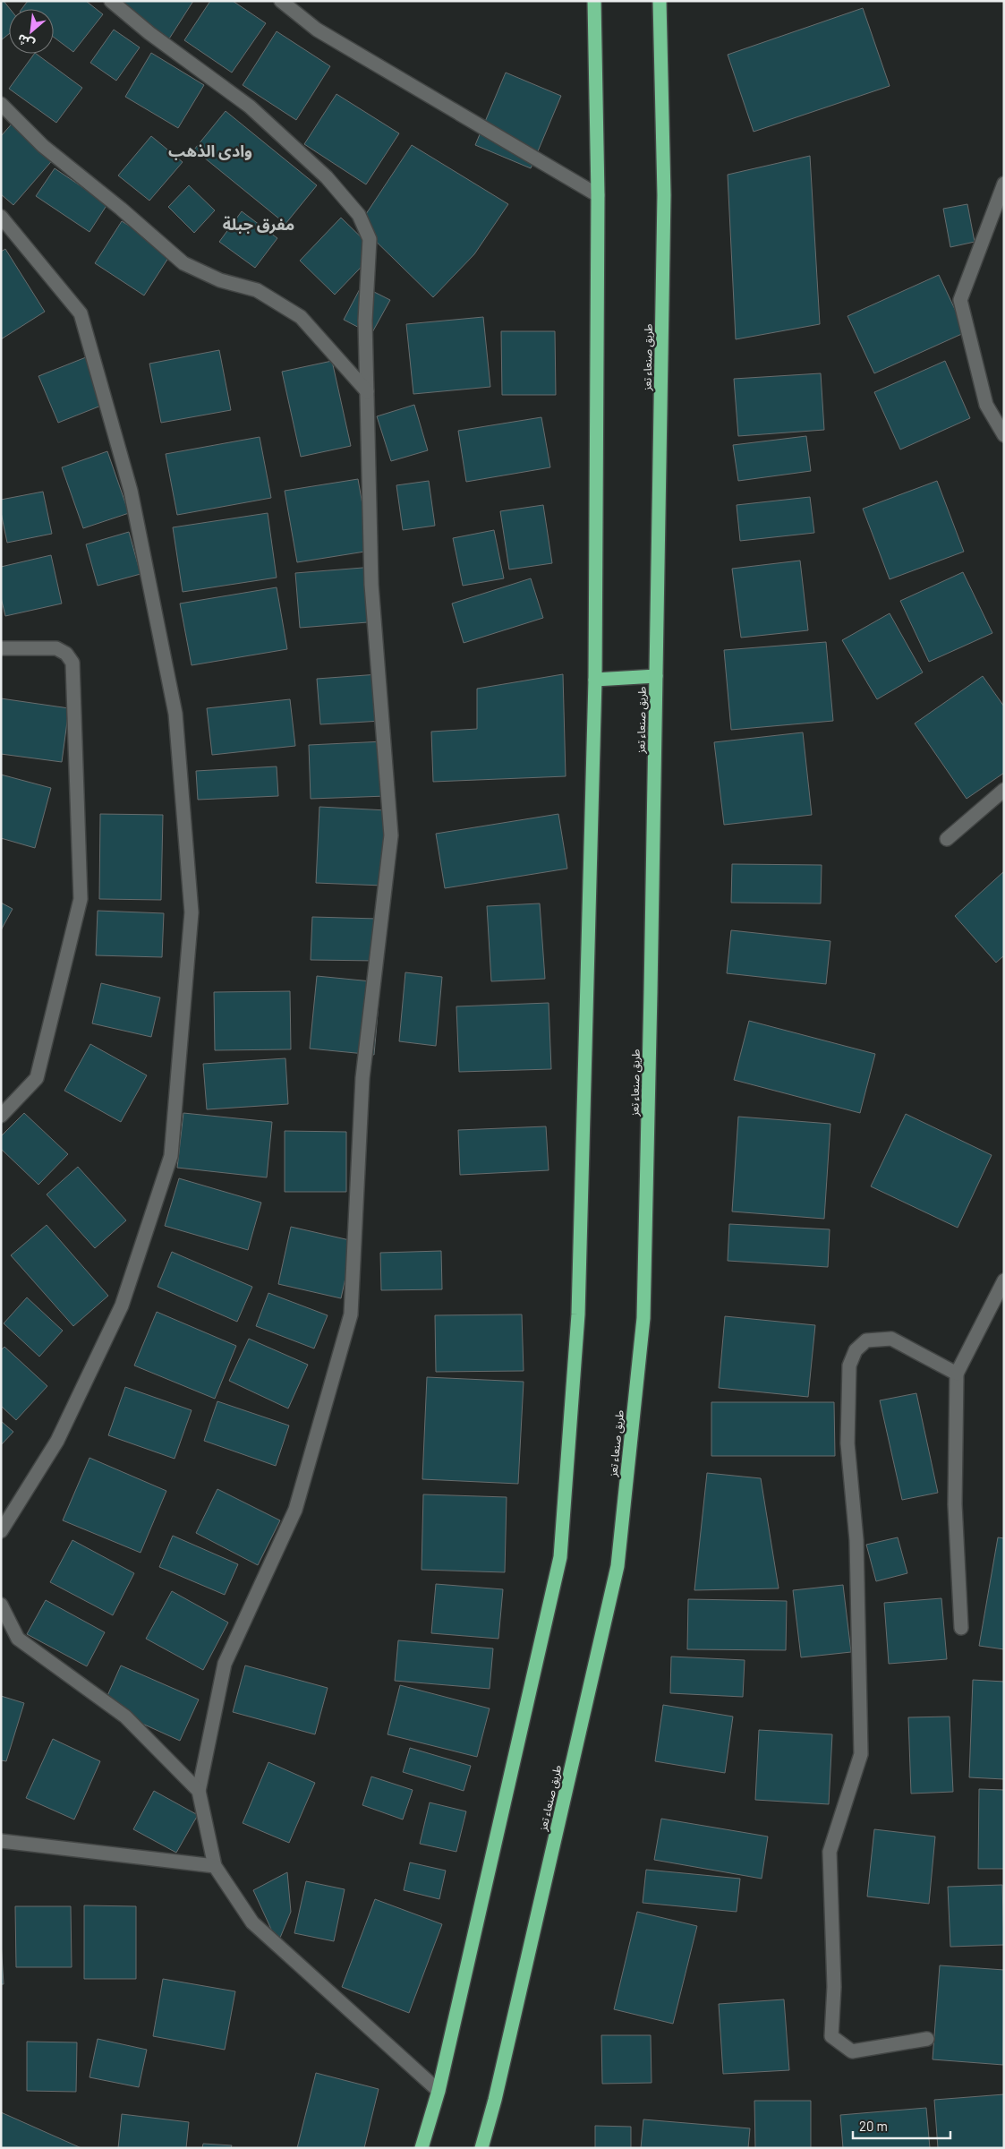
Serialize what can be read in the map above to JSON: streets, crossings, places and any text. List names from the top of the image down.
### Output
{
  "streets": {
    "highway": ["طريق صنعاء تعز"]
  },
  "districts": ["وادى الذهب", "مفرق جبلة"],
  "scale_bar": "20 m",
  "north": "bottom left"
}
